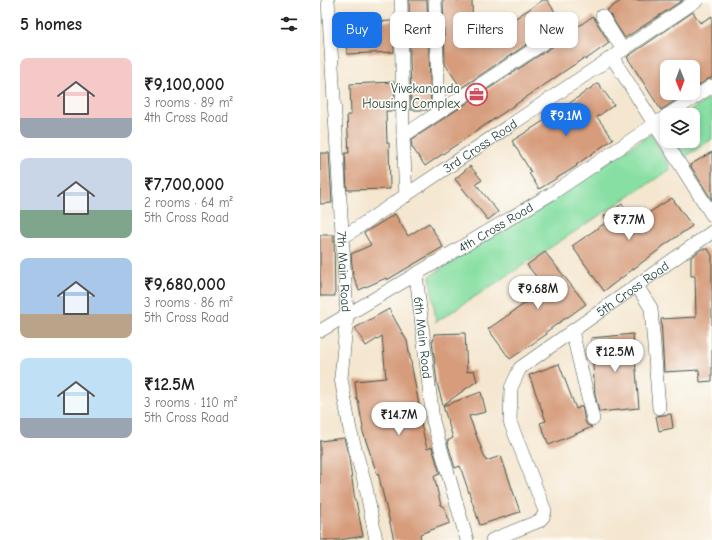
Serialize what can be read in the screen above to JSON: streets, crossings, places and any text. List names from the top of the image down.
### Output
{
  "streets": {
    "street": [
      "3rd Cross Road",
      "4th Cross Road",
      "7th Main Road",
      "5th Cross Road",
      "6th Main Road"
    ]
  },
  "crossings": [
    ["3rd Cross Road", "7th Main Road"],
    ["4th Cross Road", "7th Main Road"],
    ["4th Cross Road", "6th Main Road"]
  ],
  "places": {
    "office": ["Vivekananda Housing Complex"]
  },
  "north": "bottom",
  "page": {
    "heading": "5 homes",
    "chip": [
      "Buy",
      "Rent",
      "Filters",
      "New"
    ],
    "list": [
      {
        "name": "₹9,100,000",
        "note": "3 rooms · 89 m² · 4th Cross Road"
      },
      {
        "name": "₹7,700,000",
        "note": "2 rooms · 64 m² · 5th Cross Road"
      },
      {
        "name": "₹9,680,000",
        "note": "3 rooms · 86 m² · 5th Cross Road"
      },
      {
        "name": "₹12.5M",
        "note": "3 rooms · 110 m² · 5th Cross Road"
      }
    ],
    "price": [
      "₹9.1M",
      "₹7.7M",
      "₹9.68M",
      "₹12.5M",
      "₹14.7M"
    ]
  }
}
